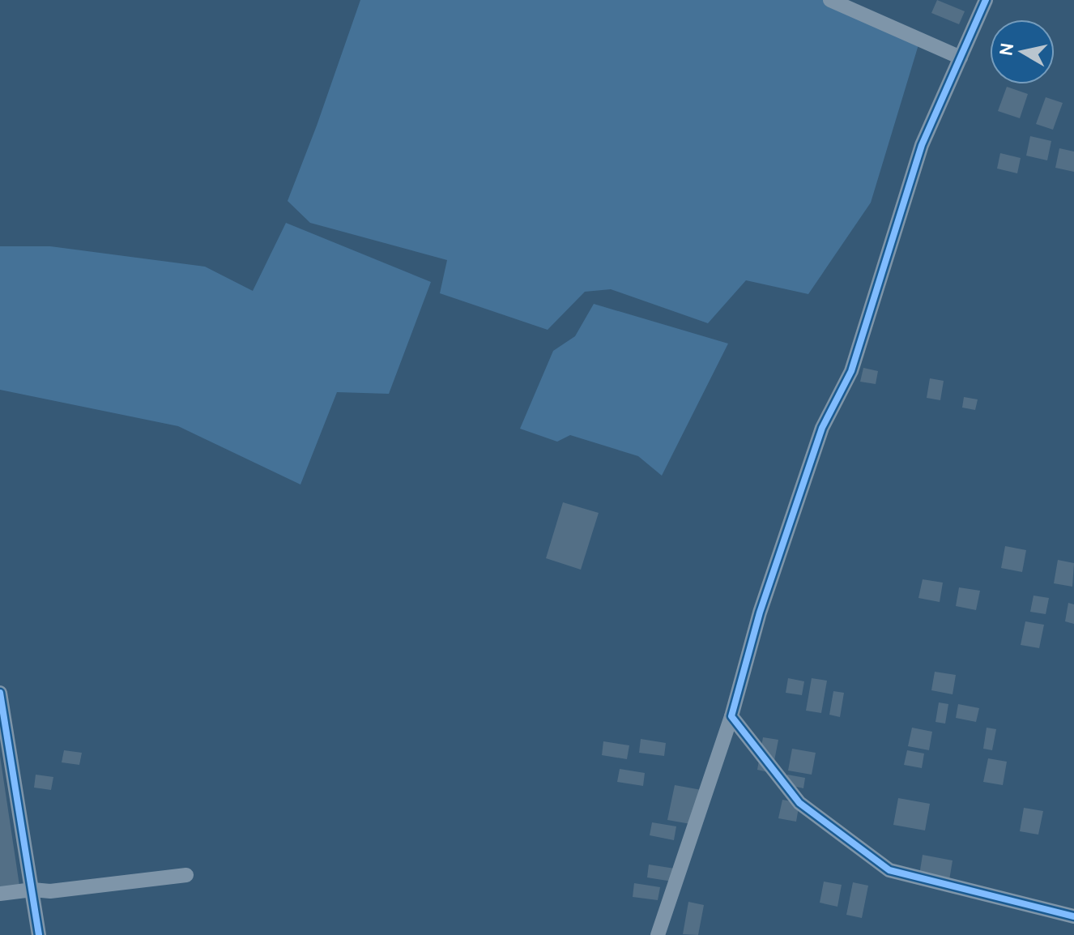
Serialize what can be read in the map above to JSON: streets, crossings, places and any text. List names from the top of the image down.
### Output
{
  "north": "left"
}
